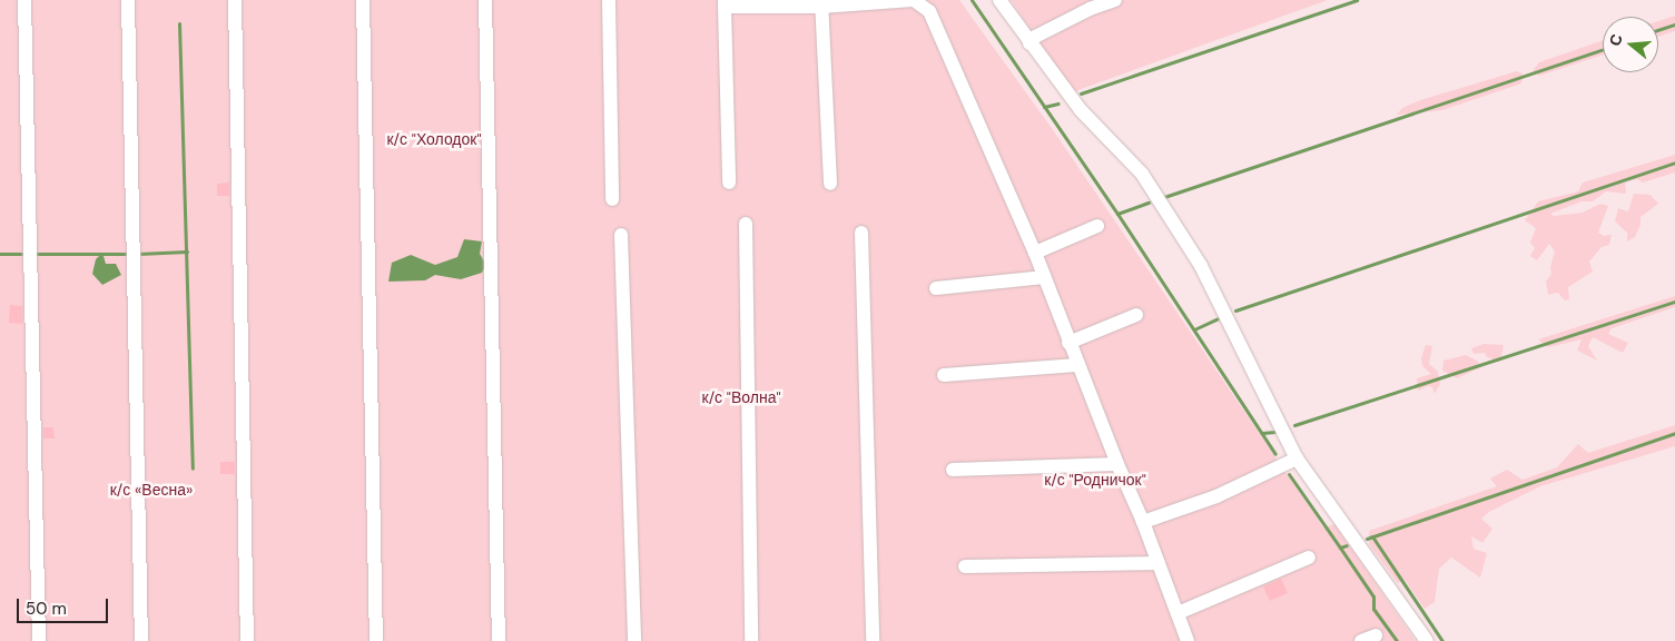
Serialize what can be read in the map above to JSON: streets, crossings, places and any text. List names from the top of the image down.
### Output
{
  "parks": [
    "к/с \"Холодок\"",
    "к/с \"Волна\"",
    "к/с \"Родничок\"",
    "к/с «Весна»"
  ],
  "scale_bar": "50 m",
  "north": "left"
}
